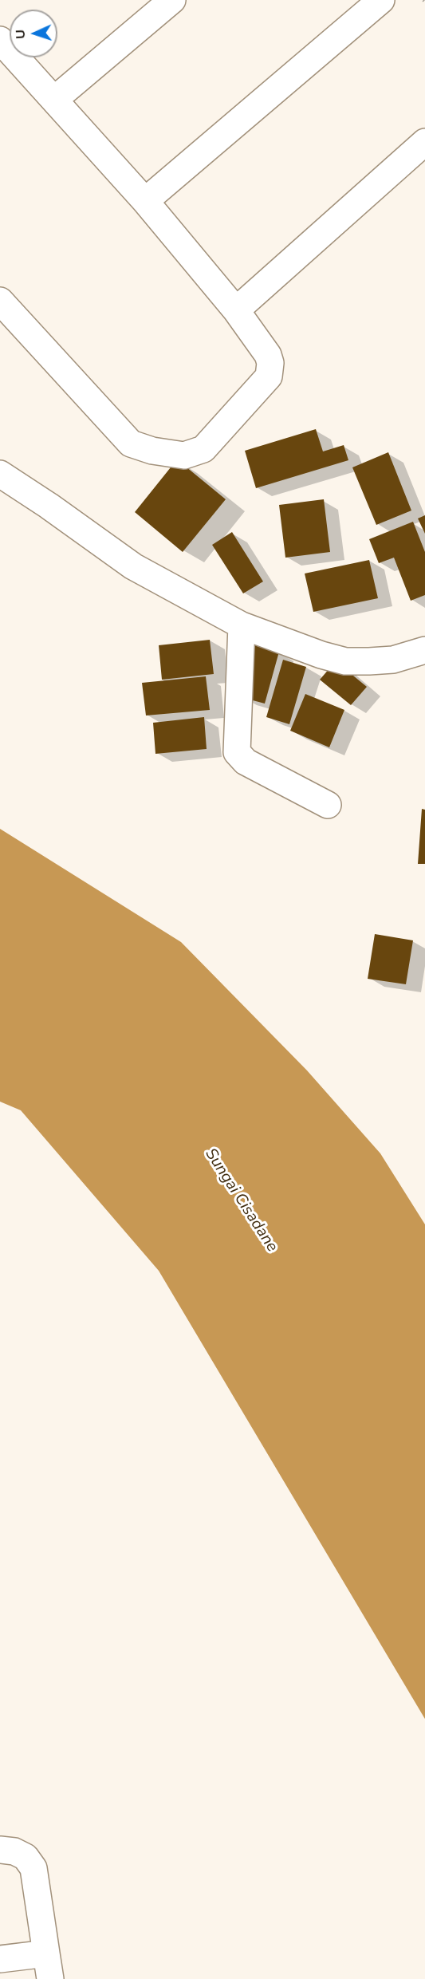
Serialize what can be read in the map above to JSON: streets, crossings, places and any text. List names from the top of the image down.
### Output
{
  "water": ["Sungai Cisadane"],
  "north": "left"
}
